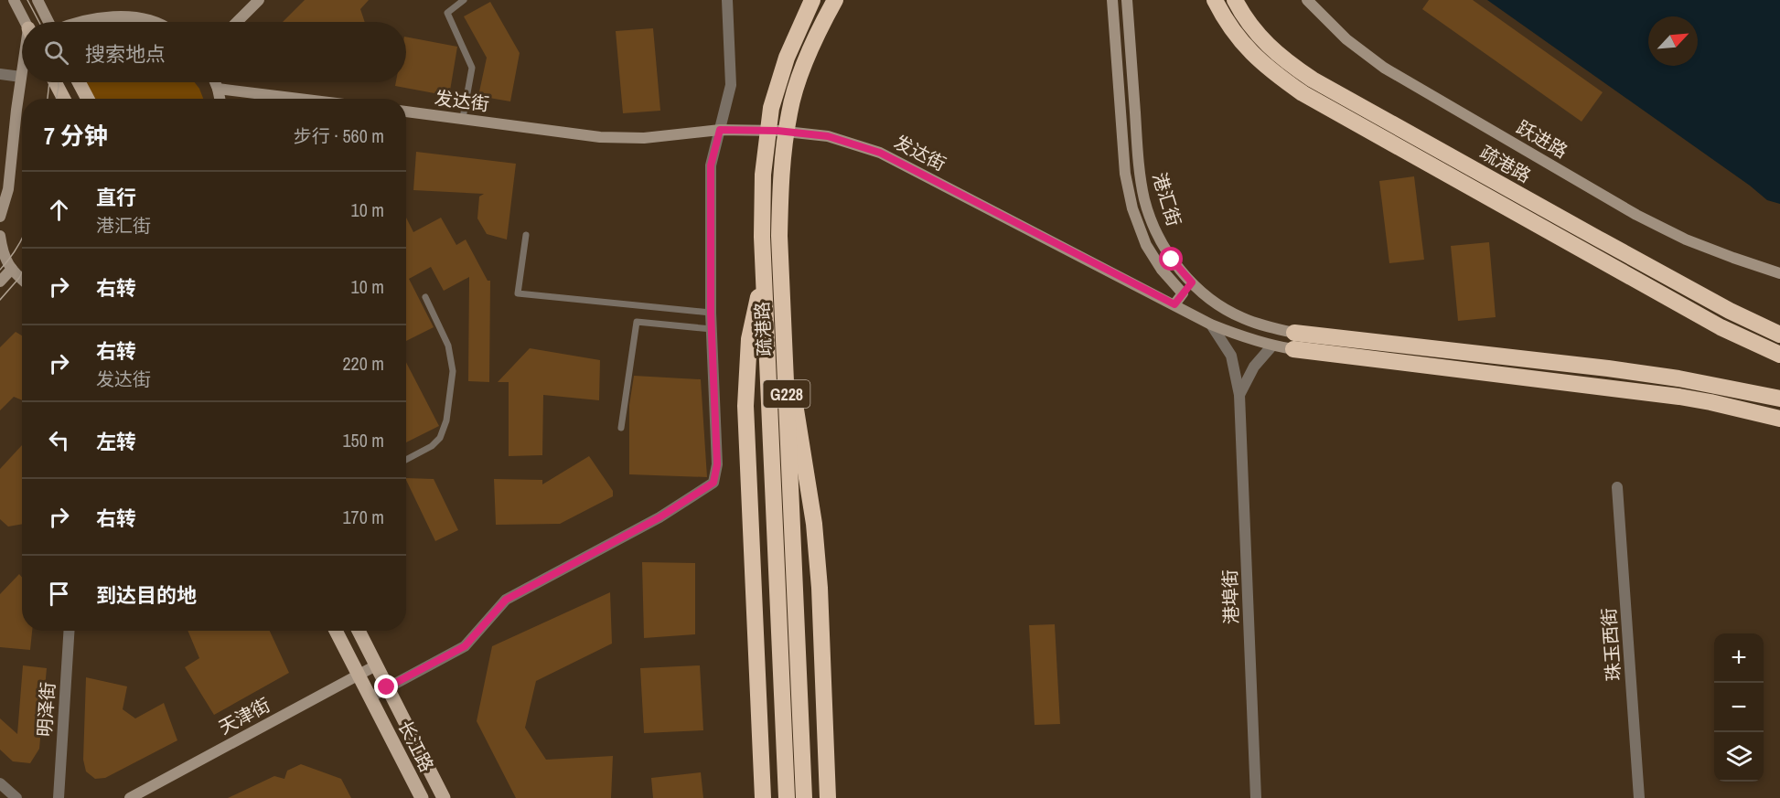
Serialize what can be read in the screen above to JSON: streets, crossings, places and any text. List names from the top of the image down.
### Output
{
  "streets": {
    "highway": ["疏港路", "G228"],
    "main road": ["长江路"],
    "street": [
      "发达街",
      "跃进路",
      "港汇街",
      "港埠街",
      "珠玉西街",
      "明泽街",
      "天津街"
    ]
  },
  "crossings": [
    ["发达街", "港汇街"],
    ["发达街", "港埠街"],
    ["天津街", "长江路"]
  ],
  "north": "top right",
  "page": {
    "search": "搜索地点",
    "heading": ["7 分钟", "步行 · 560 m"],
    "list": [
      ["直行", "港汇街", "10 m"],
      ["右转", "10 m"],
      ["右转", "发达街", "220 m"],
      ["左转", "150 m"],
      ["右转", "170 m"],
      "到达目的地"
    ],
    "map_buttons": ["+", "−"]
  }
}
